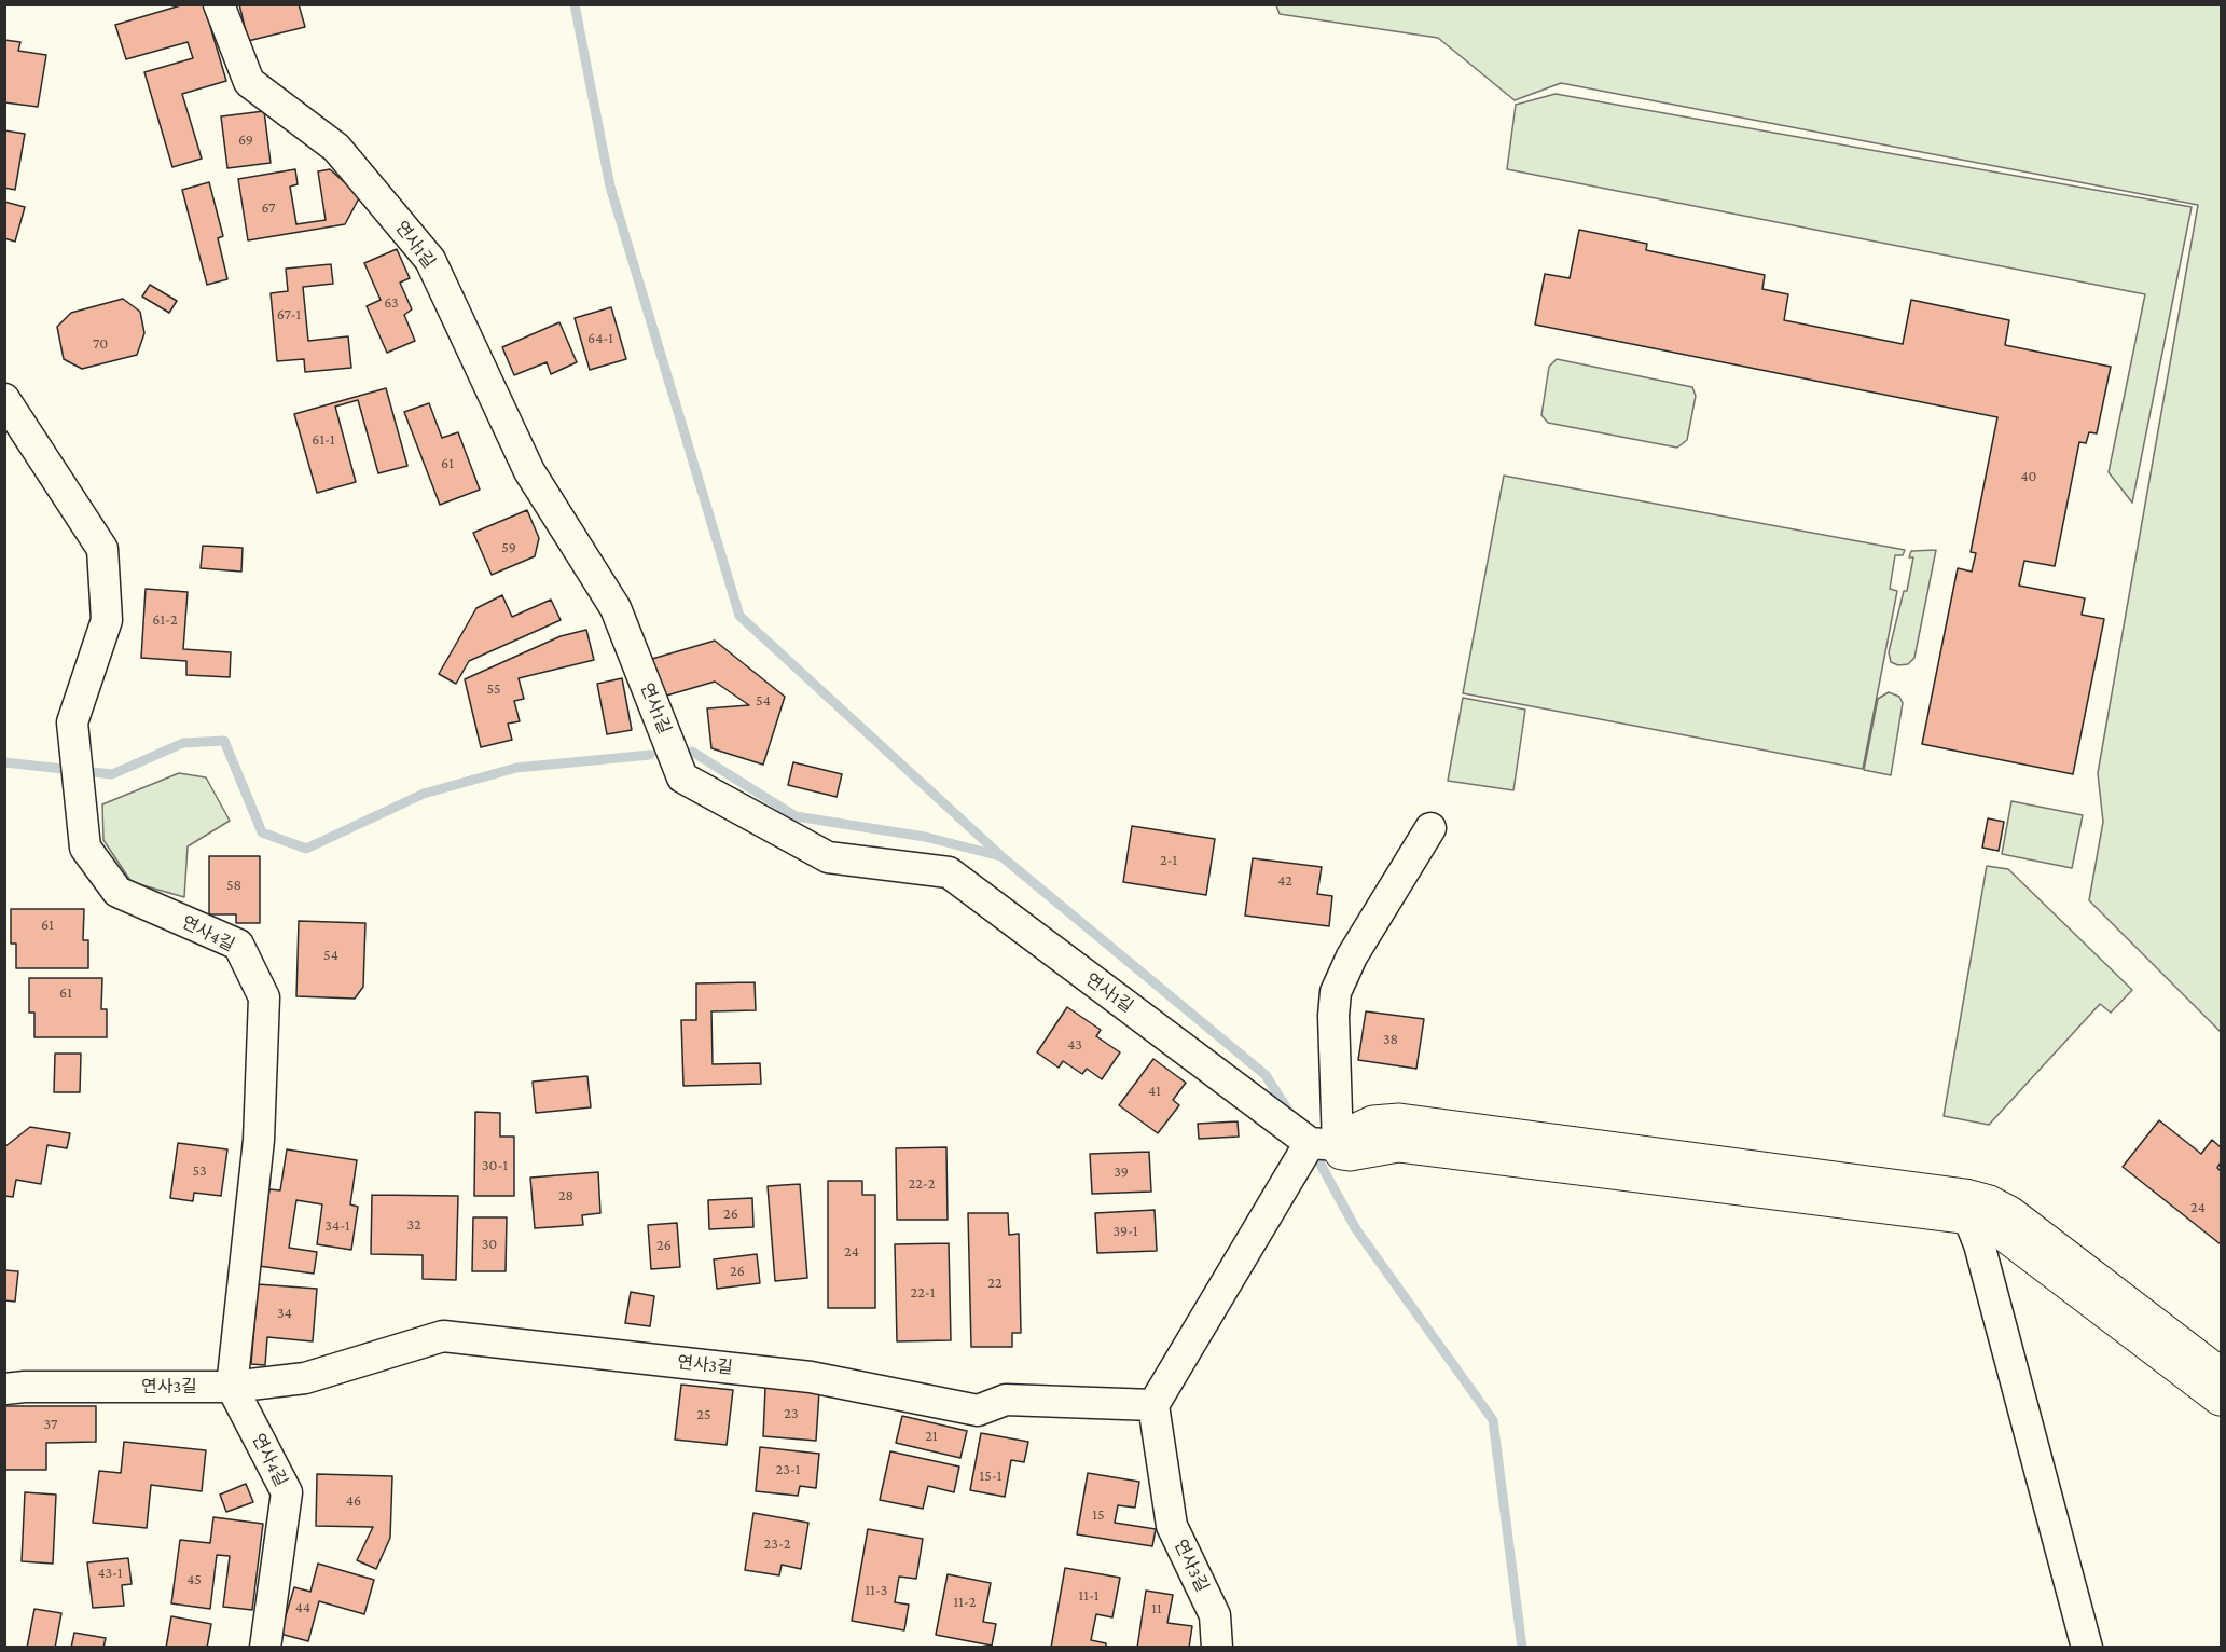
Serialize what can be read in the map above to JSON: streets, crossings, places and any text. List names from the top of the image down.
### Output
{
  "streets": {
    "street": ["연사1길", "연사4길", "연사3길"]
  },
  "crossings": [
    ["연사4길", "연사3길"]
  ],
  "house_numbers": [
    "69",
    "67",
    "63",
    "67-1",
    "64-1",
    "70",
    "61-1",
    "61",
    "40",
    "59",
    "61-2",
    "55",
    "54",
    "2-1",
    "42",
    "58",
    "61",
    "54",
    "61",
    "38",
    "43",
    "41",
    "30-1",
    "53",
    "39",
    "22-2",
    "28",
    "24",
    "26",
    "32",
    "34-1",
    "39-1",
    "30",
    "26",
    "24",
    "26",
    "22",
    "22-1",
    "34",
    "23",
    "25",
    "37",
    "21",
    "23-1",
    "15-1",
    "46",
    "15",
    "23-2",
    "43-1",
    "45",
    "11-3",
    "11-1",
    "11-2",
    "44",
    "11"
  ]
}
